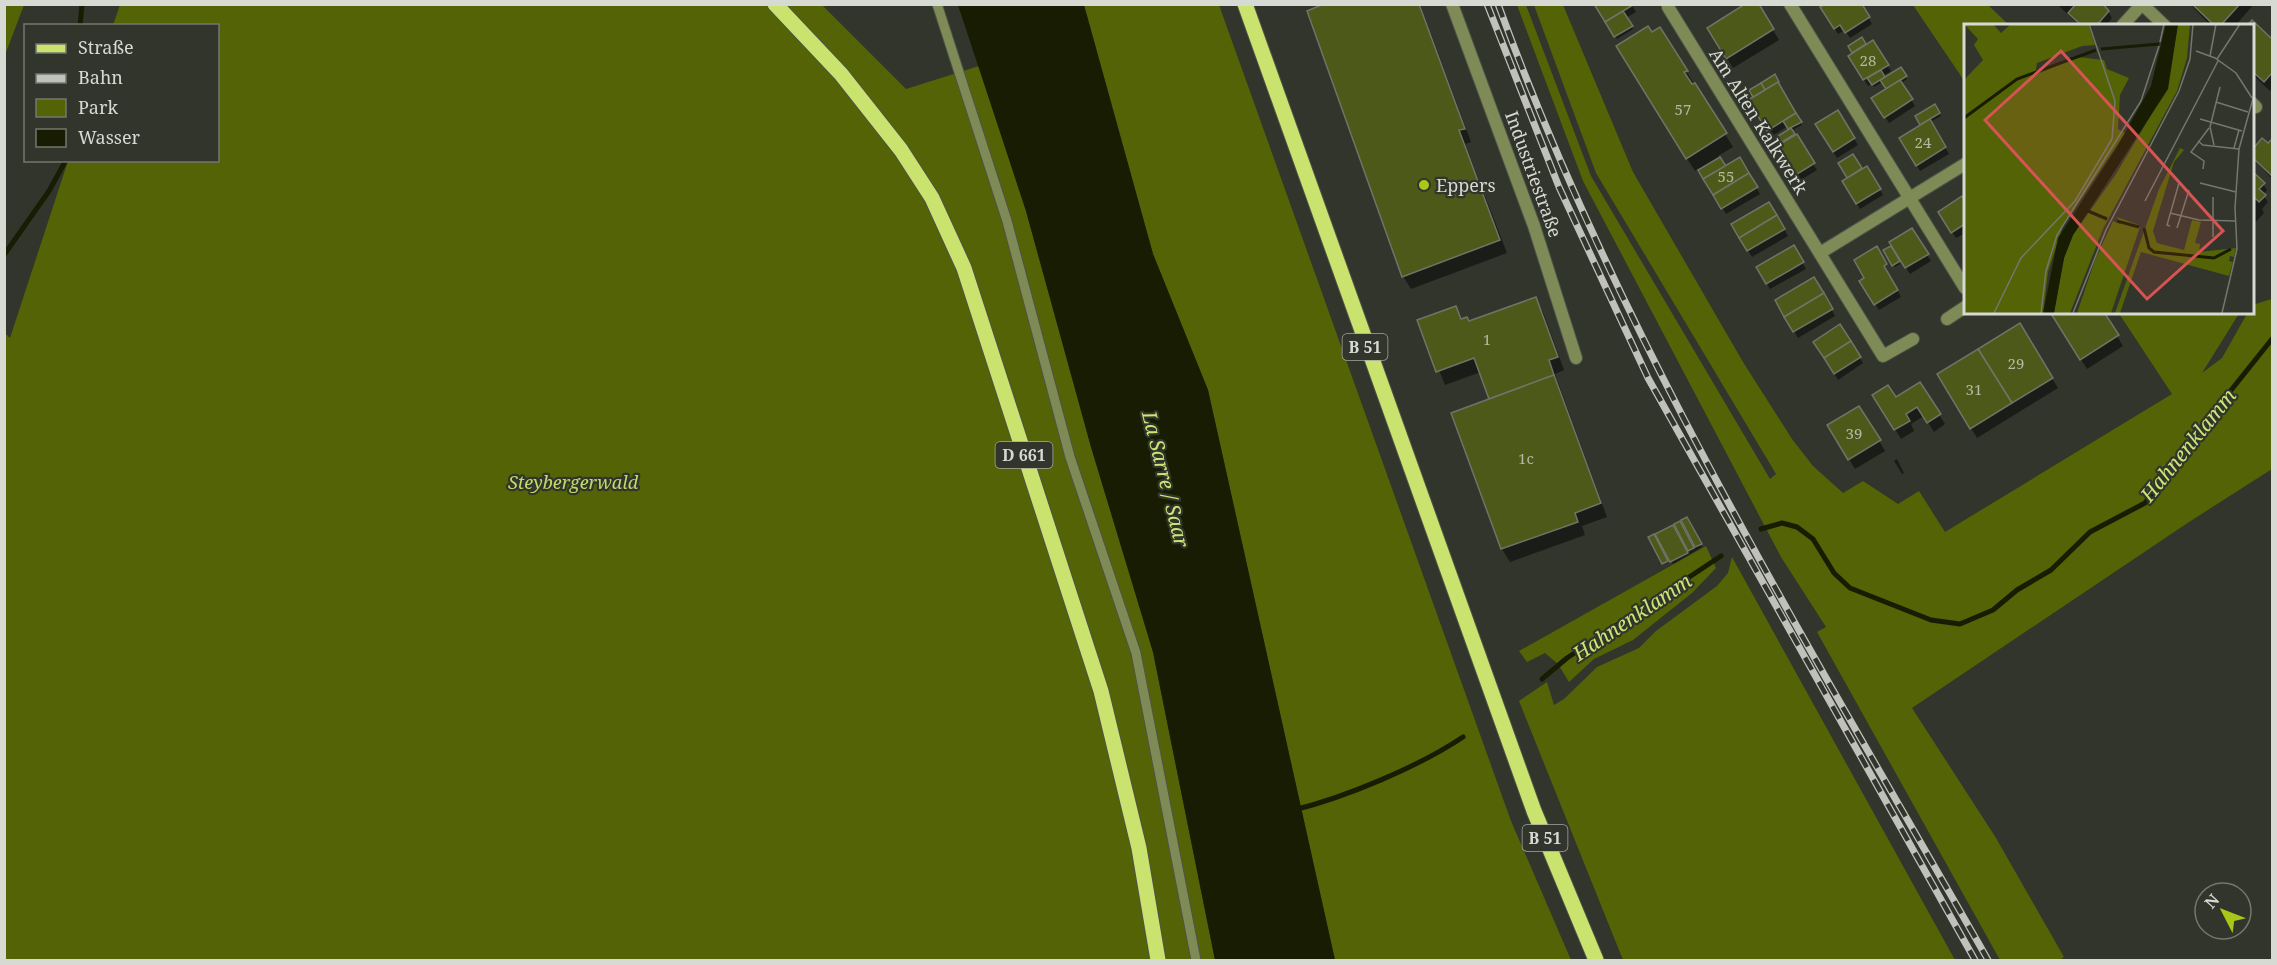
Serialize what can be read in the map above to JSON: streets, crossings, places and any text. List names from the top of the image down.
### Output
{
  "streets": {
    "main road": ["B 51", "D 661"],
    "street": ["Am Alten Kalkwerk", "Industriestraße"]
  },
  "water": ["Hahnenklamm", "La Sarre / Saar"],
  "parks": ["Steybergerwald"],
  "places": ["Eppers"],
  "house_numbers": [
    "28",
    "57",
    "24",
    "55",
    "1",
    "29",
    "31",
    "39",
    "1c"
  ],
  "legend": [
    "Straße",
    "Bahn",
    "Park",
    "Wasser"
  ],
  "north": "top left"
}
